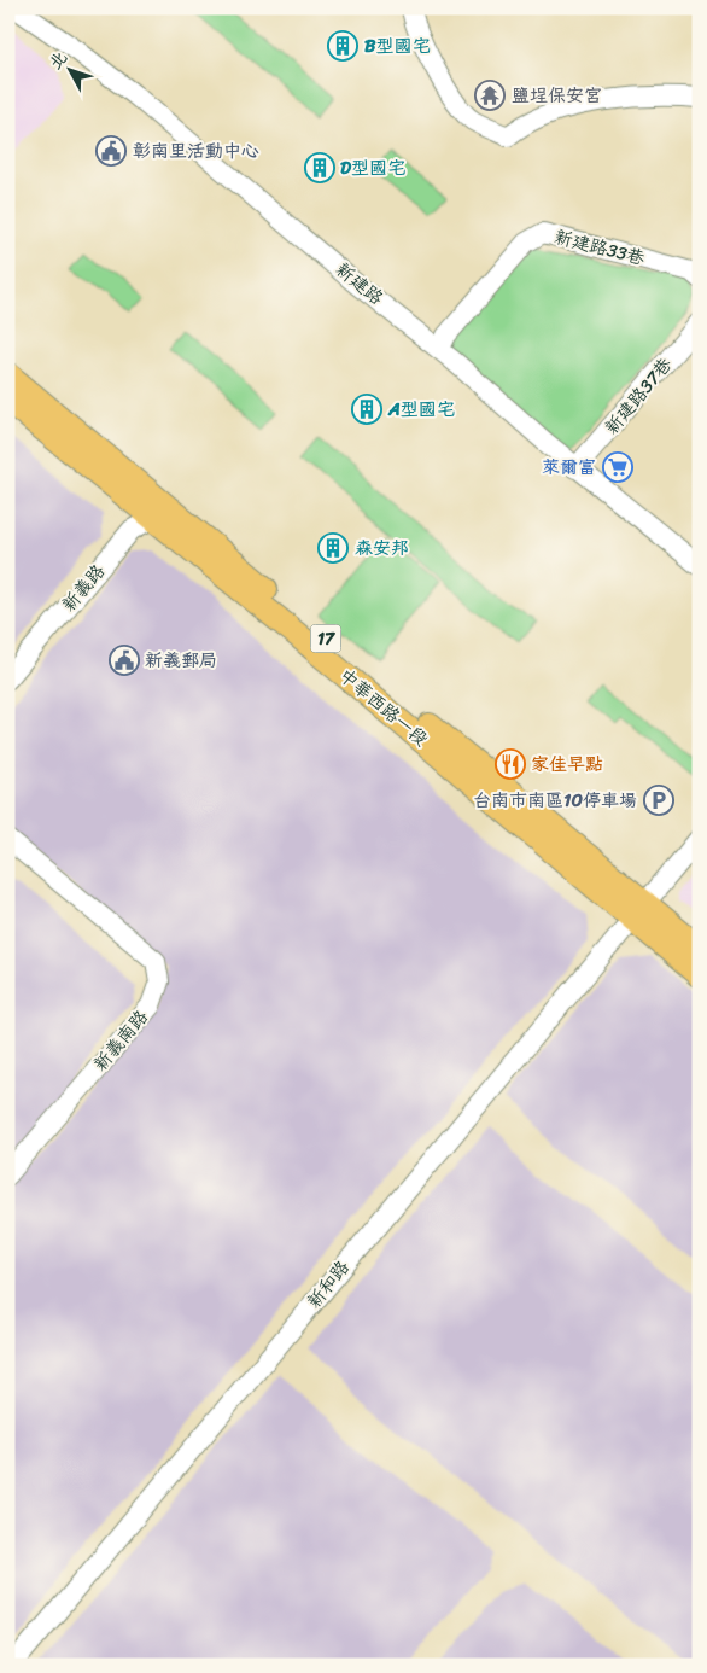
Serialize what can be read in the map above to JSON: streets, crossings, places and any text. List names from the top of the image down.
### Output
{
  "streets": {
    "main road": ["17", "中華西路一段"],
    "street": [
      "新建路33巷",
      "新建路",
      "新建路37巷",
      "新義路",
      "新義南路",
      "新和路"
    ]
  },
  "crossings": [
    ["新建路33巷", "新建路"],
    ["新建路", "新建路37巷"],
    ["新義路", "中華西路一段"],
    ["中華西路一段", "新和路"]
  ],
  "places": {
    "building": [
      "B型國宅",
      "D型國宅",
      "A型國宅",
      "森安邦"
    ],
    "temple": ["鹽埕保安宮"],
    "public building": ["彰南里活動中心", "新義郵局"],
    "supermarket": ["萊爾富"],
    "restaurant": ["家佳早點"],
    "parking": ["台南市南區10停車場"]
  },
  "north": "top left"
}
